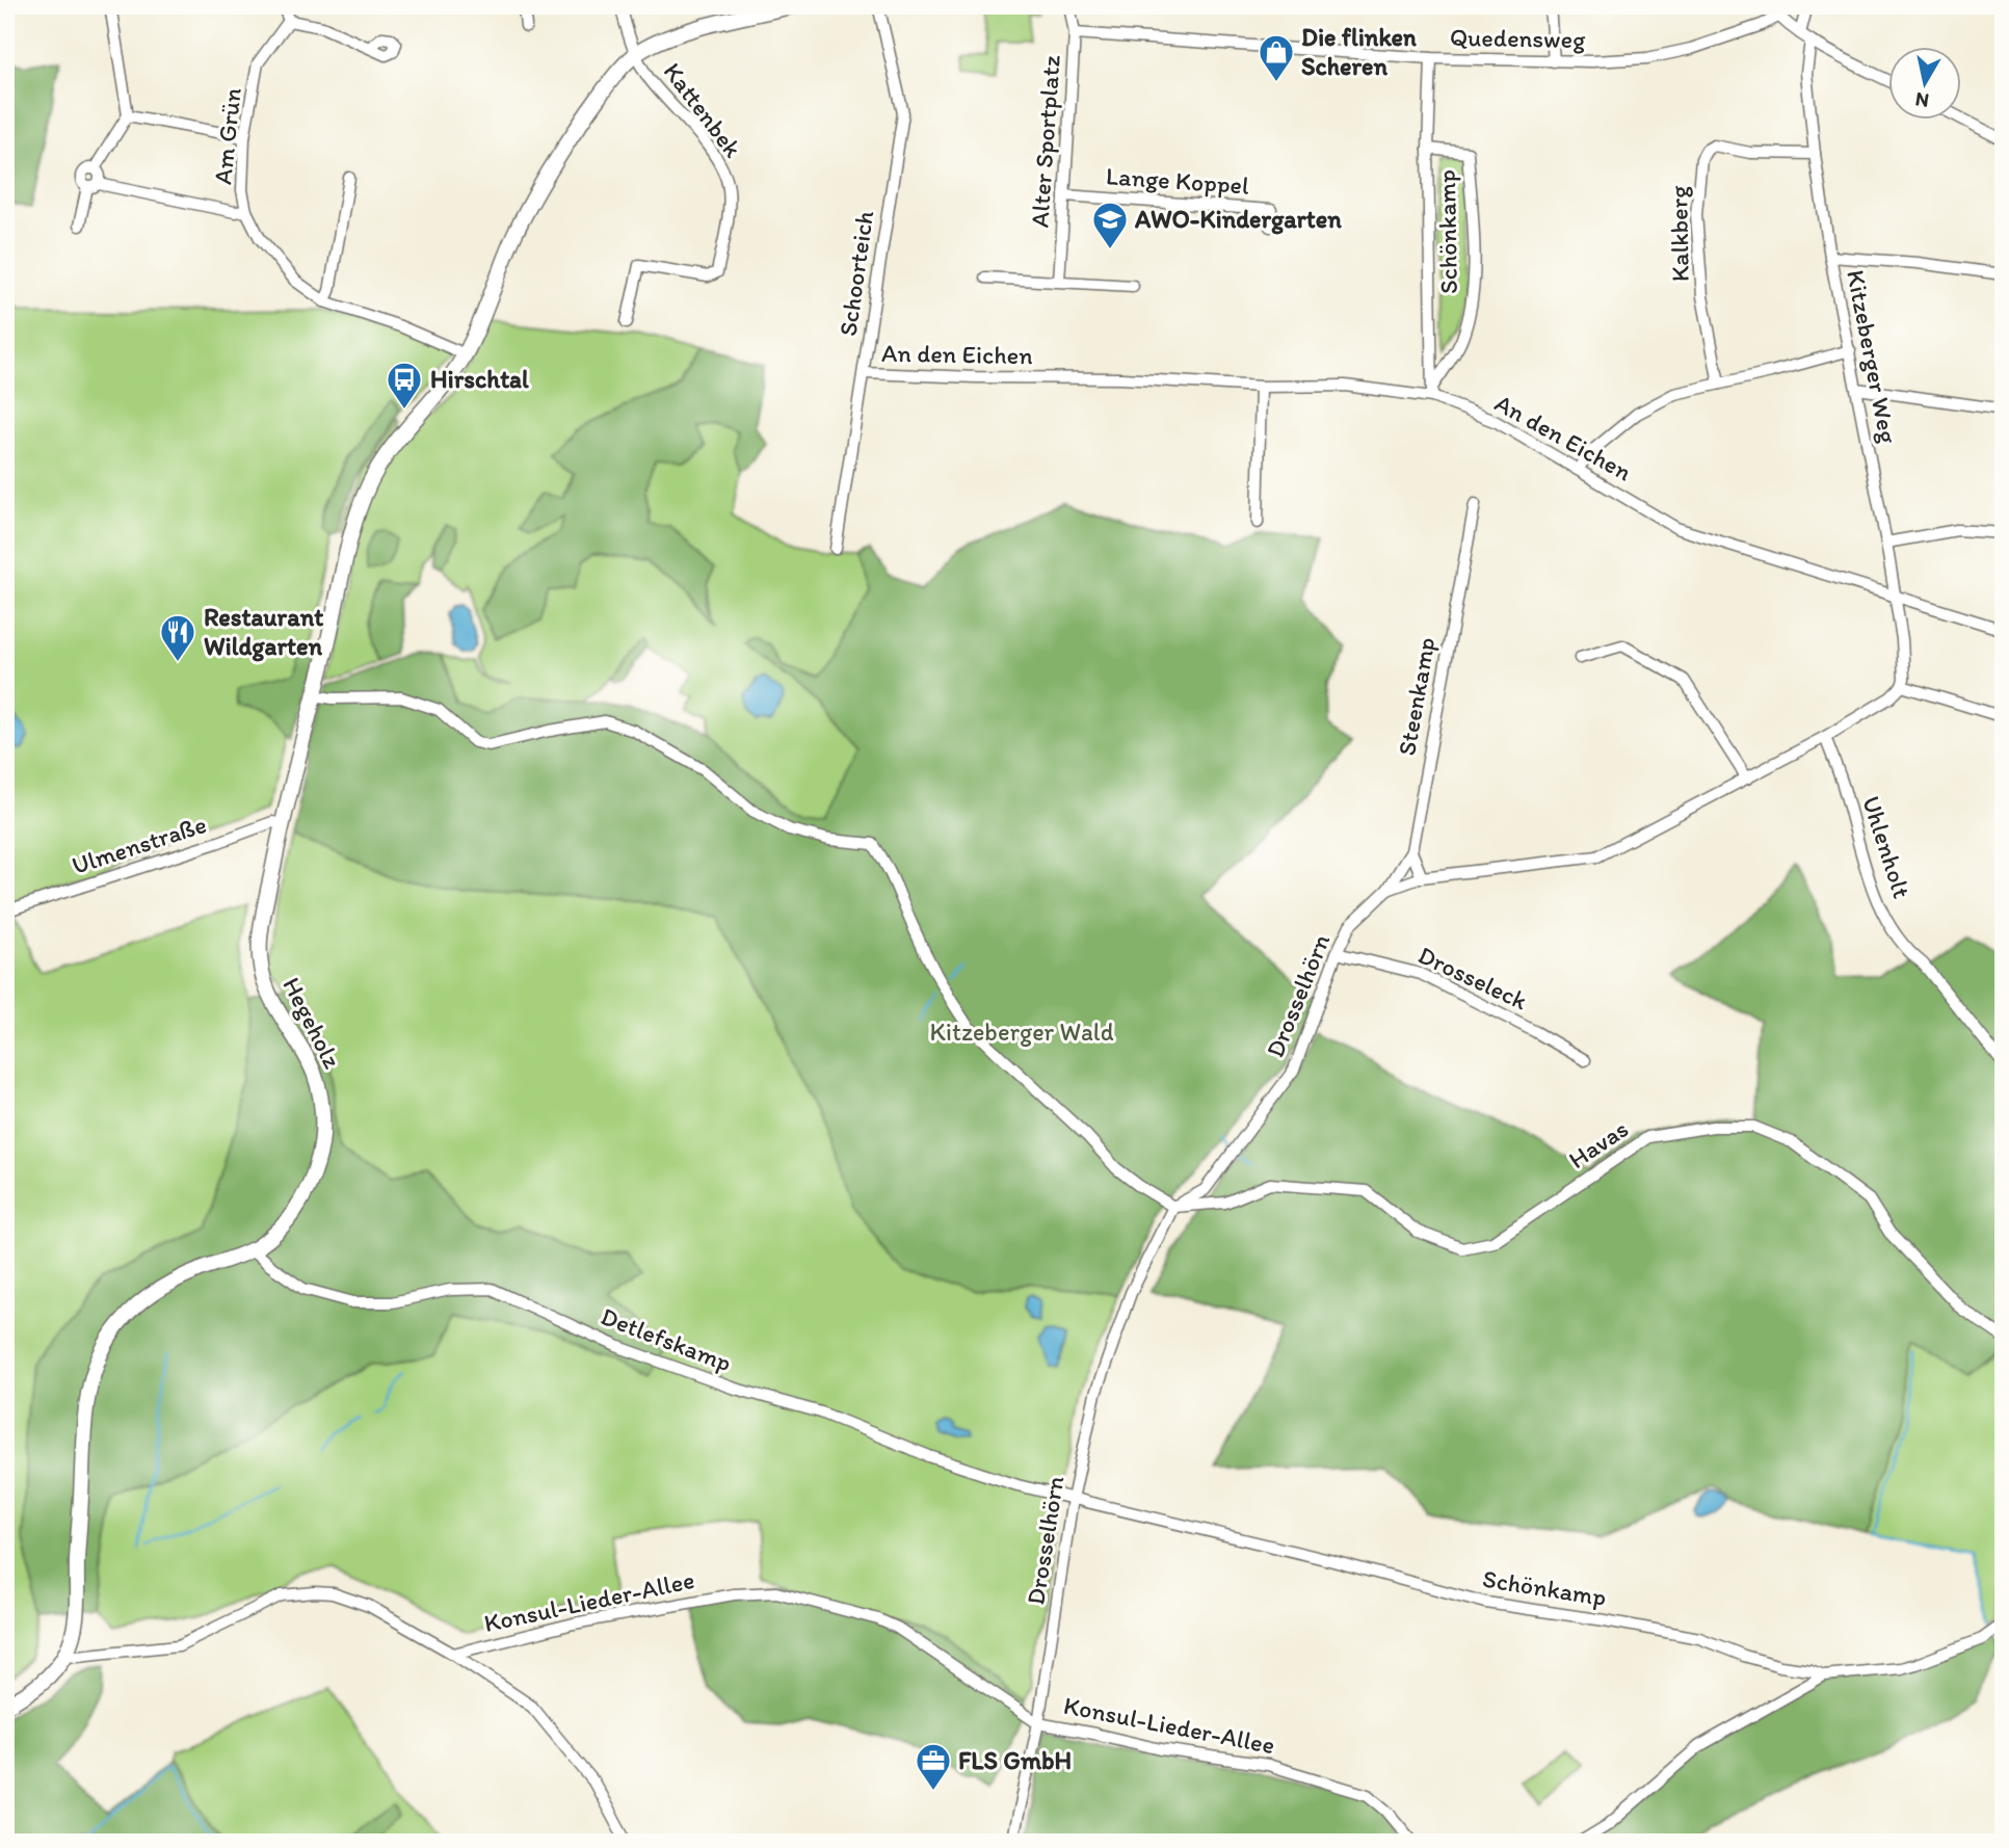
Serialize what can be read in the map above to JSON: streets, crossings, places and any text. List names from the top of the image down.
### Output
{
  "streets": {
    "street": [
      "Quedensweg",
      "Kattenbek",
      "Am Grün",
      "Alter Sportplatz",
      "Lange Koppel",
      "Schönkamp",
      "Kalkberg",
      "Schoorteich",
      "An den Eichen",
      "Kitzeberger Weg",
      "Steenkamp",
      "Ulmenstraße",
      "Uhlenholt",
      "Drosseleck",
      "Drosselhörn",
      "Hegeholz",
      "Havas",
      "Detlefskamp",
      "Konsul-Lieder-Allee"
    ]
  },
  "crossings": [
    ["Quedensweg", "Alter Sportplatz"],
    ["Quedensweg", "Schönkamp"],
    ["Kattenbek", "Hegeholz"],
    ["Am Grün", "Hegeholz"],
    ["Alter Sportplatz", "Lange Koppel"],
    ["Schönkamp", "An den Eichen"],
    ["Schönkamp", "Drosselhörn"],
    ["Schönkamp", "Detlefskamp"],
    ["Kalkberg", "Kitzeberger Weg"],
    ["Schoorteich", "An den Eichen"],
    ["An den Eichen", "Kitzeberger Weg"],
    ["Kitzeberger Weg", "Drosselhörn"],
    ["Steenkamp", "Drosselhörn"],
    ["Ulmenstraße", "Hegeholz"],
    ["Uhlenholt", "Drosselhörn"],
    ["Drosseleck", "Drosselhörn"],
    ["Drosselhörn", "Havas"],
    ["Drosselhörn", "Detlefskamp"],
    ["Drosselhörn", "Konsul-Lieder-Allee"],
    ["Hegeholz", "Detlefskamp"]
  ],
  "parks": ["Kitzeberger Wald"],
  "places": {
    "shop": ["Die flinken Scheren"],
    "school or university": ["AWO-Kindergarten"],
    "bus stop": ["Hirschtal"],
    "restaurant": ["Restaurant Wildgarten"],
    "office": ["FLS GmbH"]
  },
  "north": "bottom"
}
